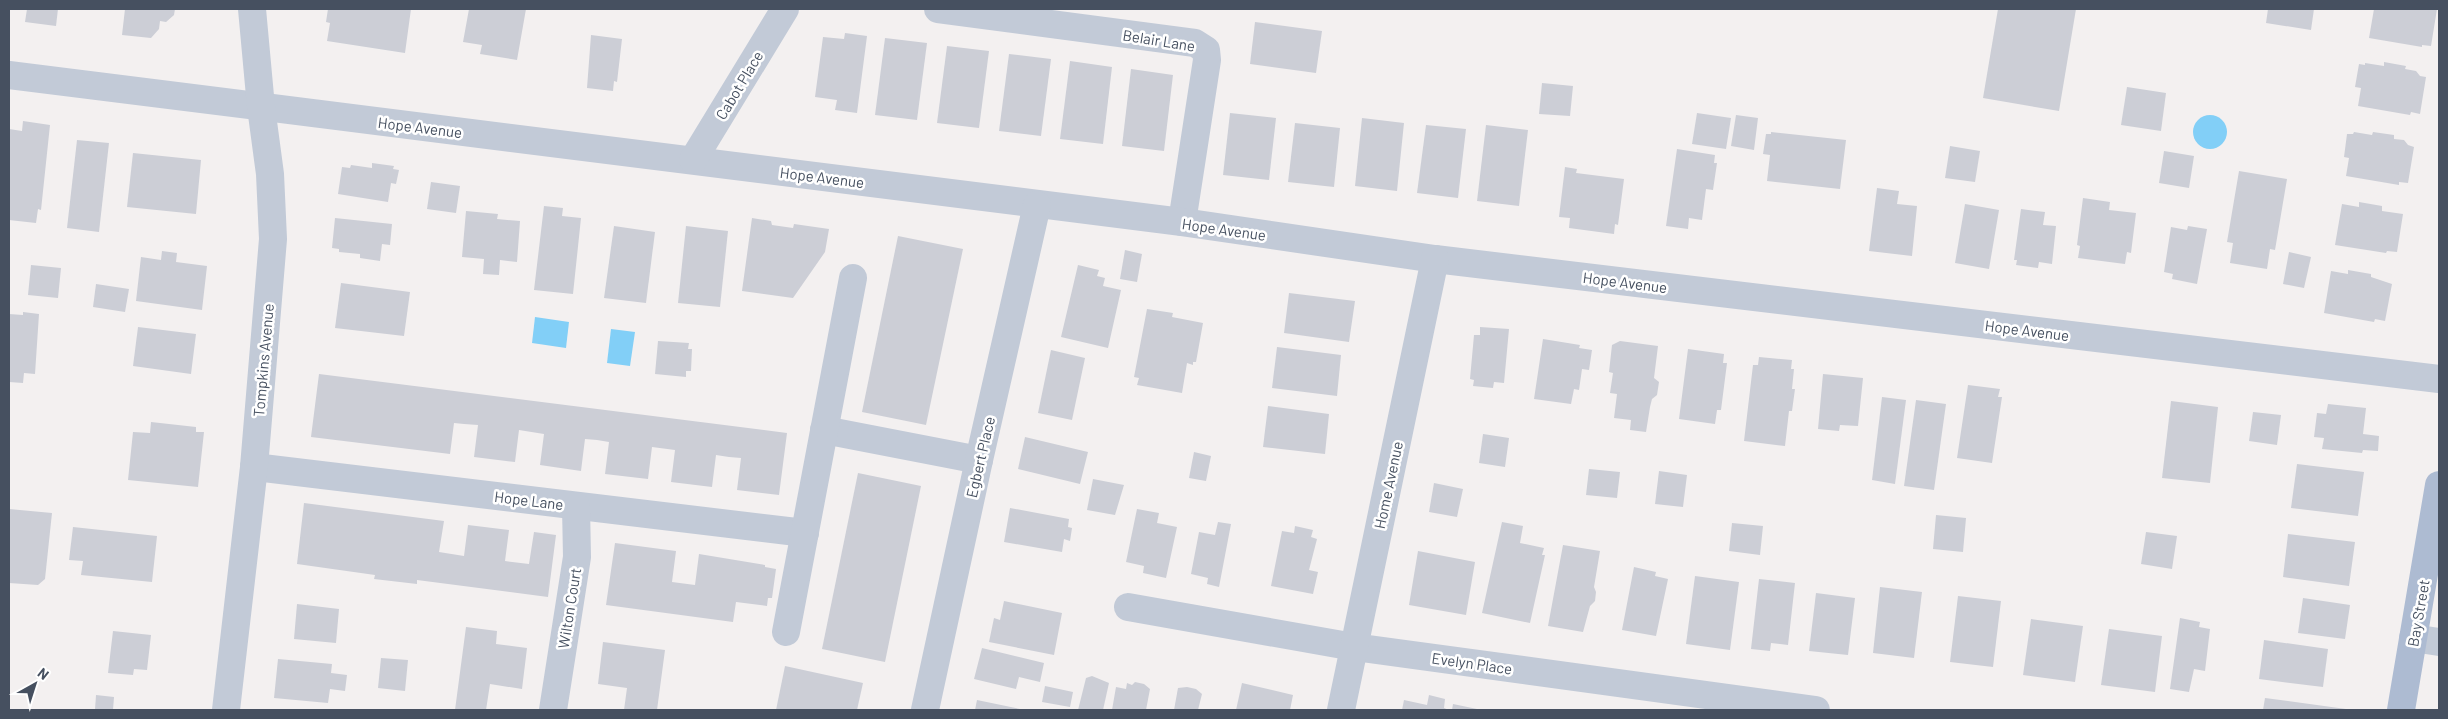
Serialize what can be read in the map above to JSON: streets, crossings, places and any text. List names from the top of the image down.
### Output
{
  "streets": {
    "main road": ["Bay Street"],
    "street": [
      "Belair Lane",
      "Cabot Place",
      "Hope Avenue",
      "Tompkins Avenue",
      "Egbert Place",
      "Home Avenue",
      "Hope Lane",
      "Wilton Court",
      "Evelyn Place"
    ]
  },
  "crossings": [
    ["Belair Lane", "Hope Avenue"],
    ["Cabot Place", "Hope Avenue"],
    ["Hope Avenue", "Tompkins Avenue"],
    ["Hope Avenue", "Egbert Place"],
    ["Hope Avenue", "Home Avenue"],
    ["Tompkins Avenue", "Hope Lane"],
    ["Home Avenue", "Evelyn Place"],
    ["Hope Lane", "Wilton Court"]
  ],
  "north": "top right"
}
